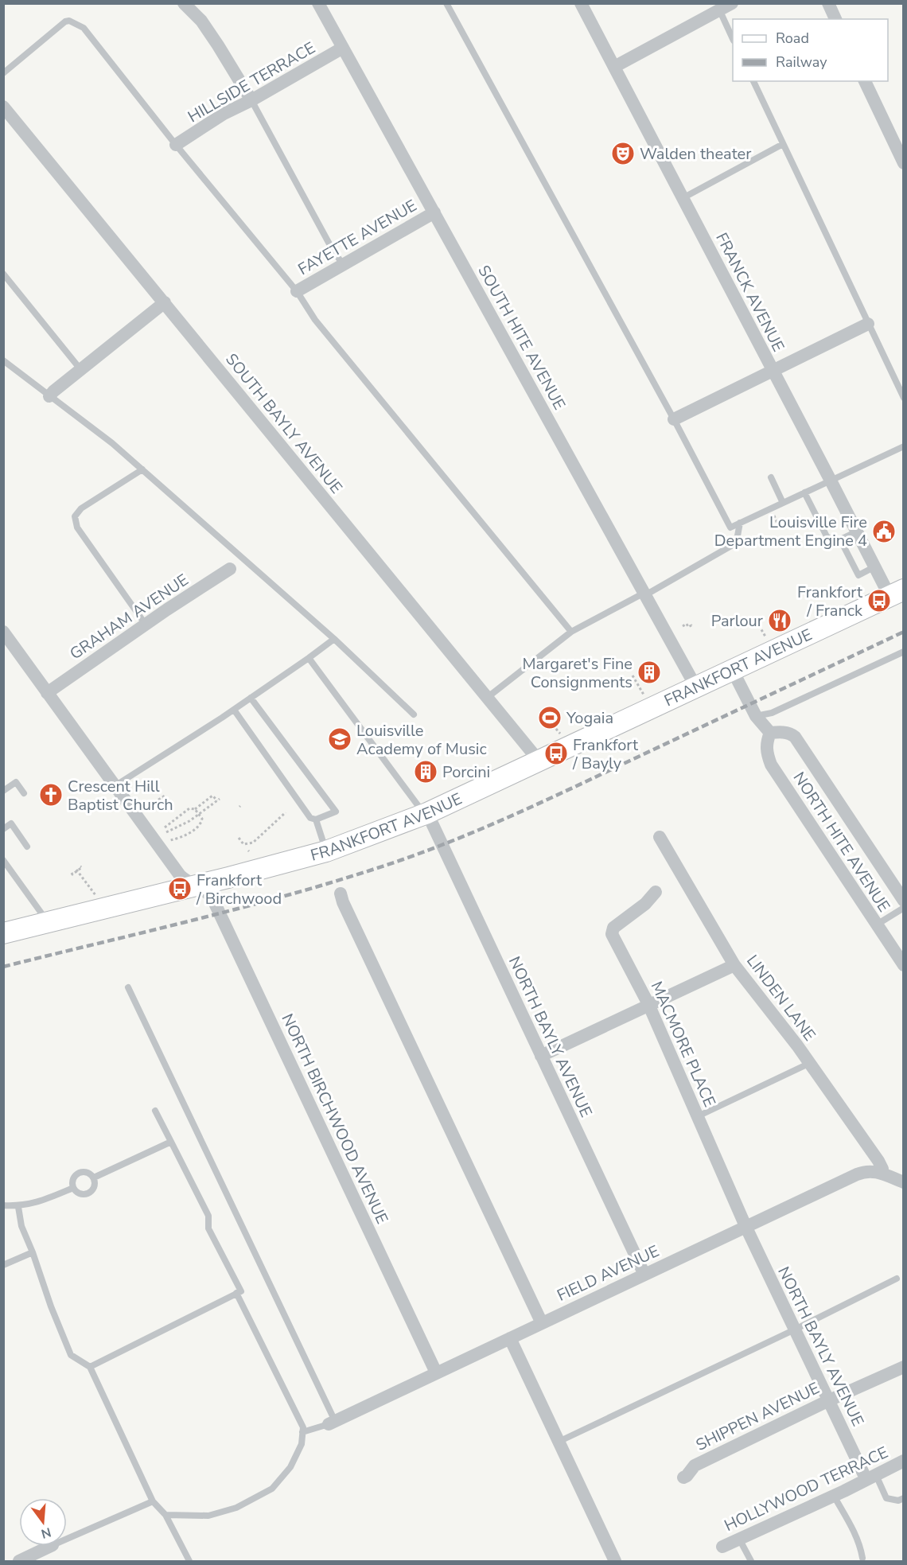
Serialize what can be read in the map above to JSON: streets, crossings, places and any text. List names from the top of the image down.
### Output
{
  "streets": {
    "main road": ["FRANKFORT AVENUE"],
    "street": [
      "HILLSIDE TERRACE",
      "FAYETTE AVENUE",
      "FRANCK AVENUE",
      "SOUTH HITE AVENUE",
      "SOUTH BAYLY AVENUE",
      "GRAHAM AVENUE",
      "NORTH HITE AVENUE",
      "LINDEN LANE",
      "NORTH BAYLY AVENUE",
      "MACMORE PLACE",
      "NORTH BIRCHWOOD AVENUE",
      "FIELD AVENUE",
      "SHIPPEN AVENUE",
      "HOLLYWOOD TERRACE"
    ]
  },
  "crossings": [
    ["HILLSIDE TERRACE", "SOUTH HITE AVENUE"],
    ["FAYETTE AVENUE", "SOUTH HITE AVENUE"],
    ["FRANCK AVENUE", "FRANKFORT AVENUE"],
    ["SOUTH HITE AVENUE", "FRANKFORT AVENUE"],
    ["SOUTH BAYLY AVENUE", "FRANKFORT AVENUE"],
    ["GRAHAM AVENUE", "NORTH BIRCHWOOD AVENUE"],
    ["FRANKFORT AVENUE", "NORTH BAYLY AVENUE"],
    ["FRANKFORT AVENUE", "NORTH BIRCHWOOD AVENUE"],
    ["LINDEN LANE", "FIELD AVENUE"],
    ["NORTH BAYLY AVENUE", "MACMORE PLACE"],
    ["NORTH BAYLY AVENUE", "FIELD AVENUE"],
    ["NORTH BAYLY AVENUE", "SHIPPEN AVENUE"],
    ["NORTH BAYLY AVENUE", "HOLLYWOOD TERRACE"],
    ["MACMORE PLACE", "FIELD AVENUE"],
    ["NORTH BIRCHWOOD AVENUE", "FIELD AVENUE"]
  ],
  "places": {
    "theatre": ["Walden theater"],
    "public building": ["Louisville Fire Department Engine 4"],
    "bus stop": ["Frankfort / Franck", "Frankfort / Bayly", "Frankfort / Birchwood"],
    "restaurant": ["Parlour"],
    "building": ["Margaret's Fine Consignments", "Porcini"],
    "sports": ["Yogaia"],
    "school or university": ["Louisville Academy of Music"],
    "church": ["Crescent Hill Baptist Church"]
  },
  "legend": ["Road", "Railway"],
  "north": "bottom"
}
